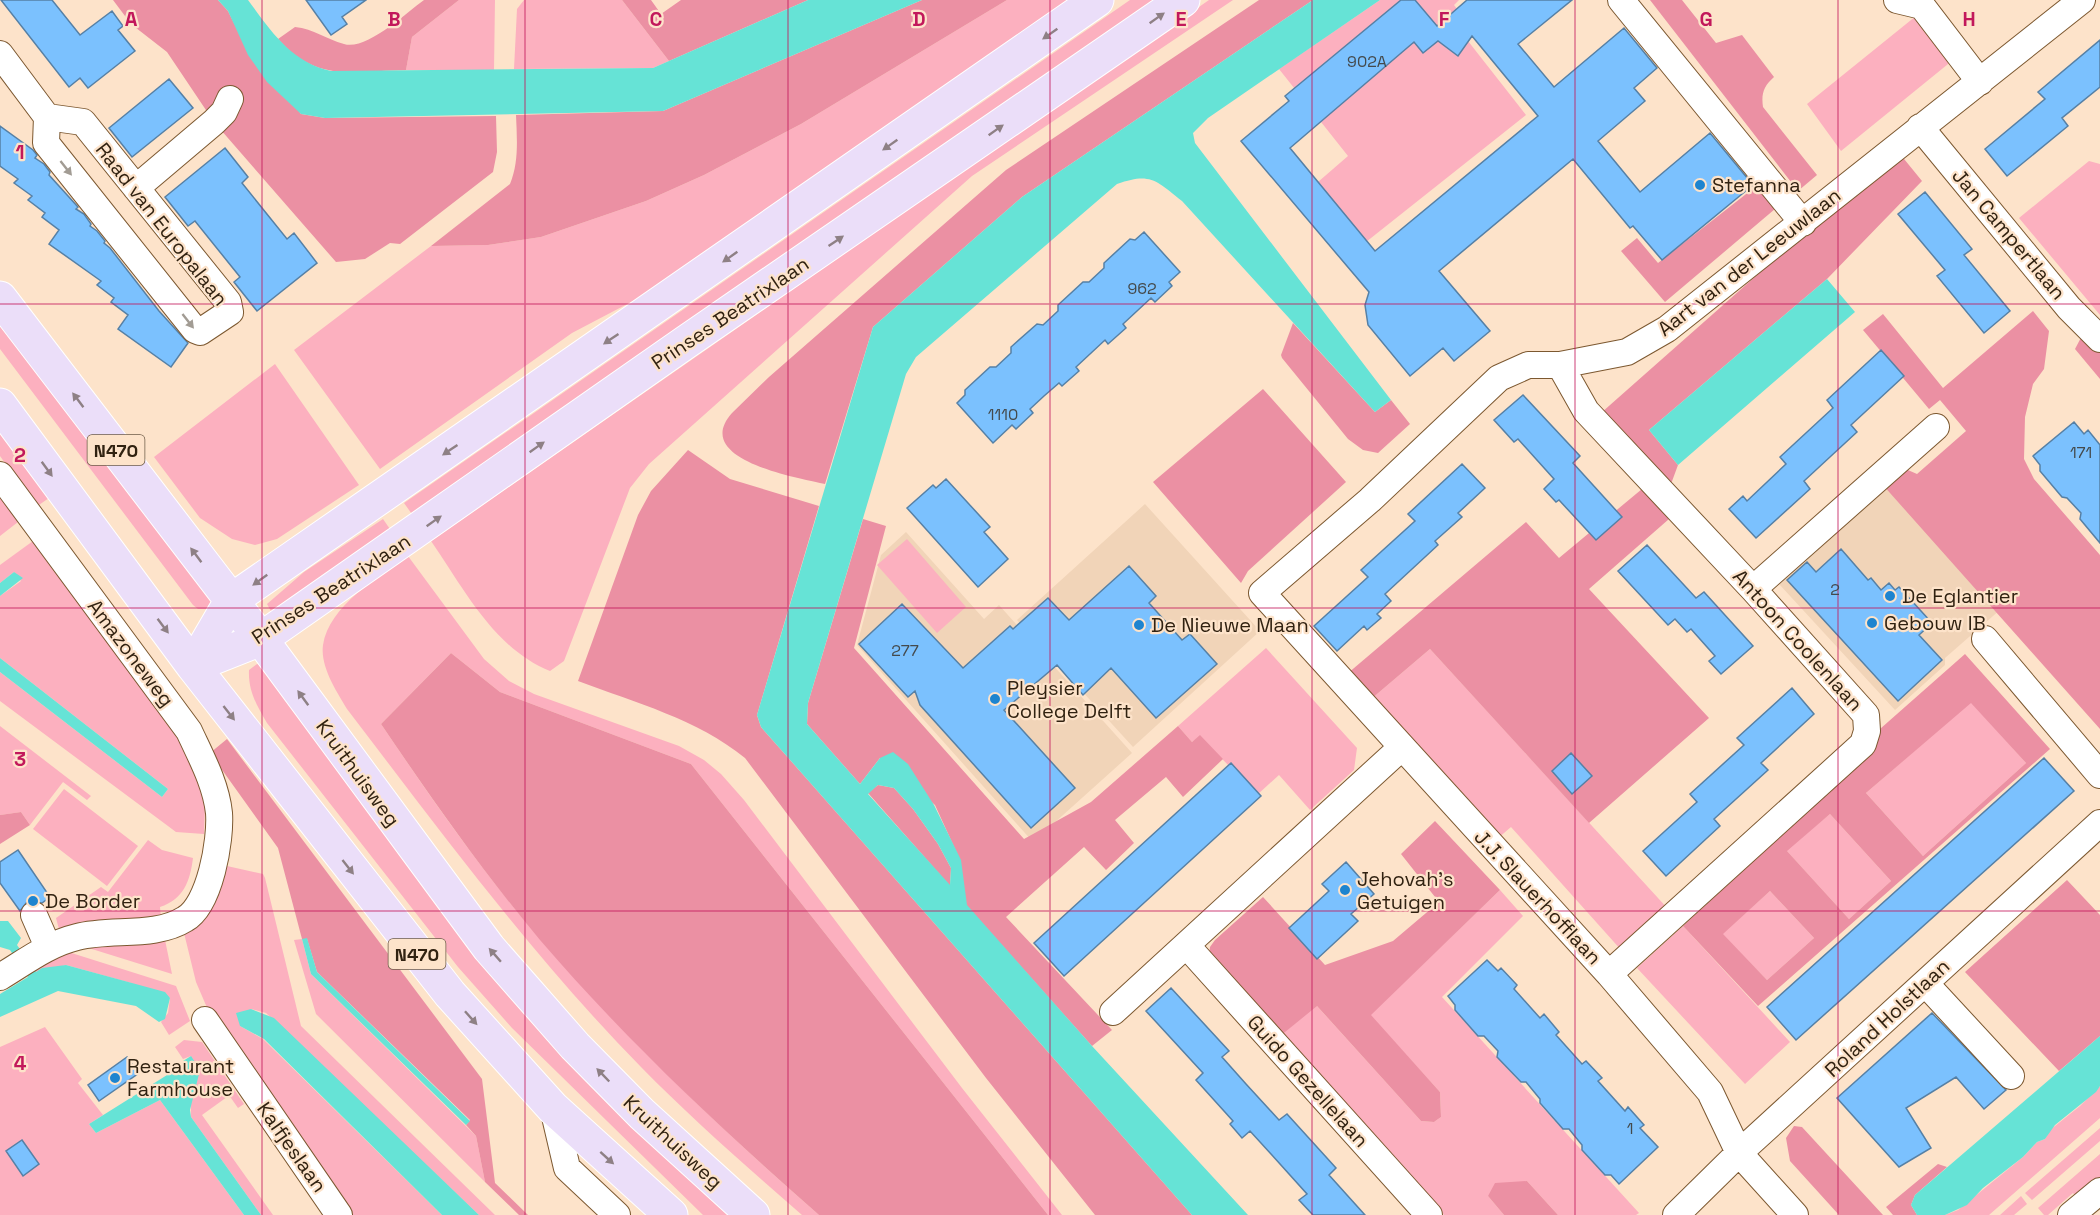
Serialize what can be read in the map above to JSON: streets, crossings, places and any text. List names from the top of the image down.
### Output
{
  "streets": {
    "main road": ["Prinses Beatrixlaan", "N470", "Kruithuisweg"],
    "street": [
      "Raad van Europalaan",
      "Jan Campertlaan",
      "Aart van der Leeuwlaan",
      "Antoon Coolenlaan",
      "Amazoneweg",
      "J.J. Slauerhofflaan",
      "Roland Holstlaan",
      "Guido Gezellelaan",
      "Kalfjeslaan"
    ]
  },
  "crossings": [
    ["Jan Campertlaan", "Aart van der Leeuwlaan"],
    ["Aart van der Leeuwlaan", "Antoon Coolenlaan"],
    ["Aart van der Leeuwlaan", "J.J. Slauerhofflaan"],
    ["Prinses Beatrixlaan", "N470"],
    ["Prinses Beatrixlaan", "Kruithuisweg"],
    ["Antoon Coolenlaan", "J.J. Slauerhofflaan"],
    ["J.J. Slauerhofflaan", "Roland Holstlaan"]
  ],
  "places": [
    "Stefanna",
    "De Eglantier",
    "Gebouw IB",
    "De Nieuwe Maan",
    "Pleysier College Delft",
    "Jehovah's Getuigen",
    "De Border",
    "Restaurant Farmhouse"
  ],
  "house_numbers": [
    "902A",
    "962",
    "1110",
    "171",
    "2",
    "277",
    "1"
  ],
  "grid": {
    "columns": [
      "A",
      "B",
      "C",
      "D",
      "E",
      "F",
      "G",
      "H"
    ],
    "rows": [
      "1",
      "2",
      "3",
      "4"
    ]
  }
}
